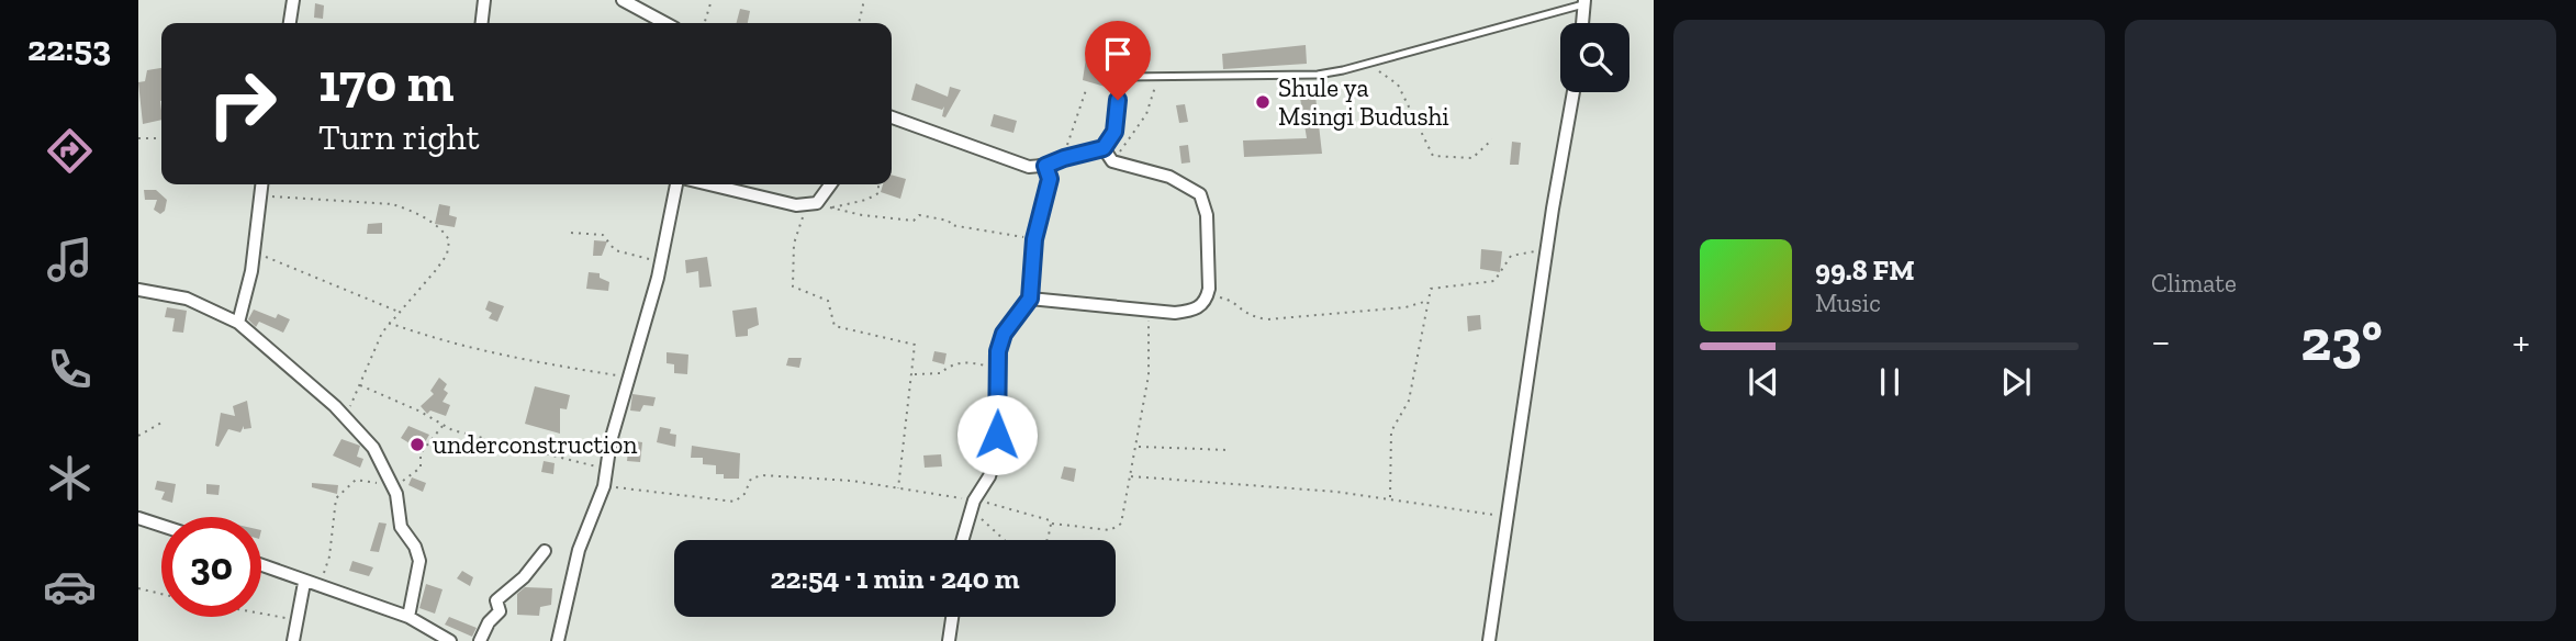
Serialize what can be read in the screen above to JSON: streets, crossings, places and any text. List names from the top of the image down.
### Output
{
  "places": ["Shule ya Msingi Budushi", "underconstruction"],
  "page": {
    "tabs": "22:53",
    "tile": "Climate",
    "turn": ["170 m", "Turn right"],
    "song": ["99.8 FM", "Music"],
    "heat": ["−", "23°", "+"],
    "limit": "30",
    "trip": "22:54 · 1 min · 240 m"
  }
}
